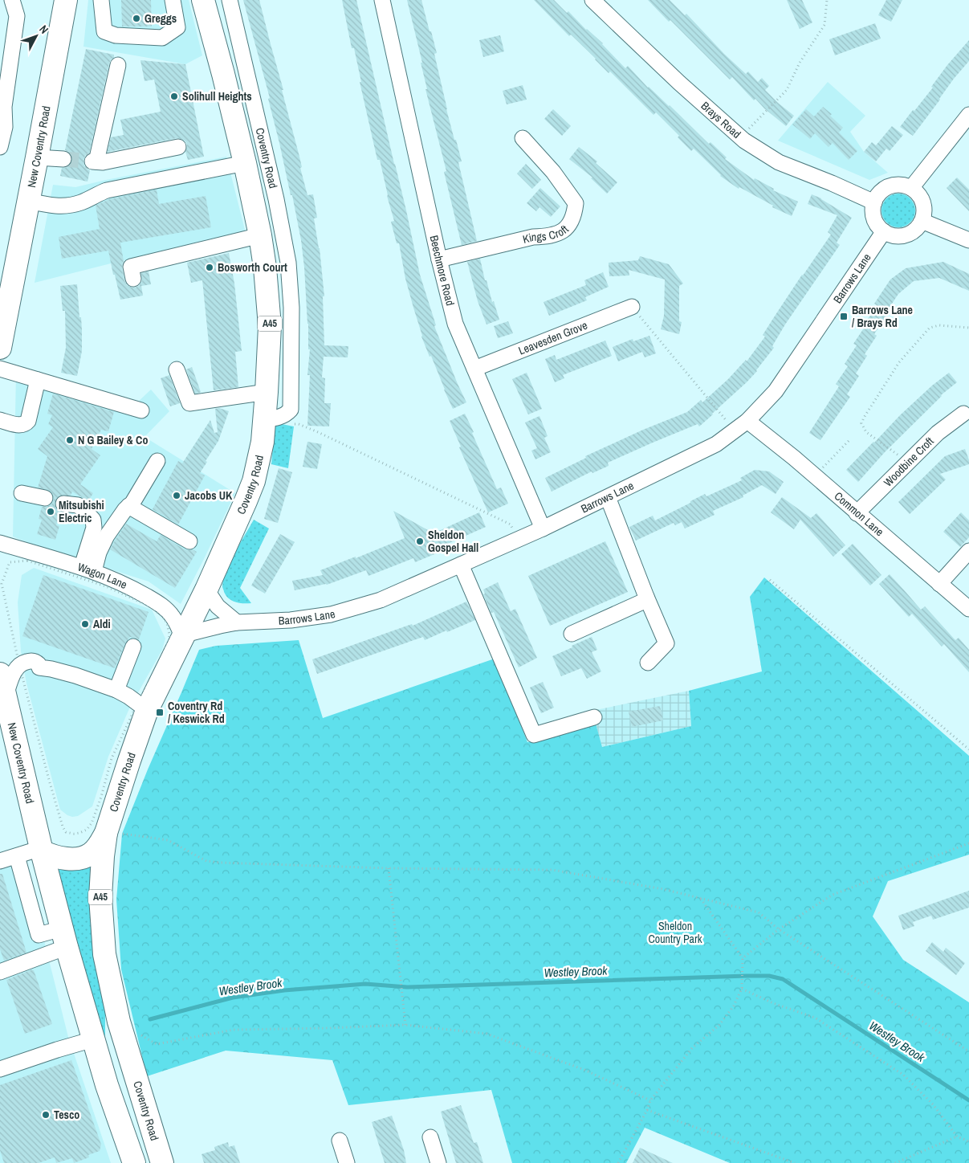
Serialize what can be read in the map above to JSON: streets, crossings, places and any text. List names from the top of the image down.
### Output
{
  "streets": {
    "highway": ["New Coventry Road", "Coventry Road", "A45"],
    "street": [
      "Brays Road",
      "Kings Croft",
      "Beechmore Road",
      "Barrows Lane",
      "Leavesden Grove",
      "Woodbine Croft",
      "Common Lane",
      "Wagon Lane"
    ]
  },
  "crossings": [
    ["Brays Road", "Barrows Lane"],
    ["Coventry Road", "Barrows Lane"],
    ["Coventry Road", "Wagon Lane"],
    ["Kings Croft", "Beechmore Road"],
    ["Beechmore Road", "Barrows Lane"],
    ["Beechmore Road", "Leavesden Grove"],
    ["Barrows Lane", "Common Lane"],
    ["Barrows Lane", "Wagon Lane"],
    ["Woodbine Croft", "Common Lane"]
  ],
  "water": ["Westley Brook"],
  "parks": ["Sheldon Country Park"],
  "places": {
    "other": [
      "Greggs",
      "Solihull Heights",
      "Bosworth Court",
      "N G Bailey & Co",
      "Jacobs UK",
      "Mitsubishi Electric",
      "Sheldon Gospel Hall",
      "Aldi",
      "Tesco"
    ],
    "transit": ["Barrows Lane / Brays Rd", "Coventry Rd / Keswick Rd"]
  },
  "north": "top right"
}
